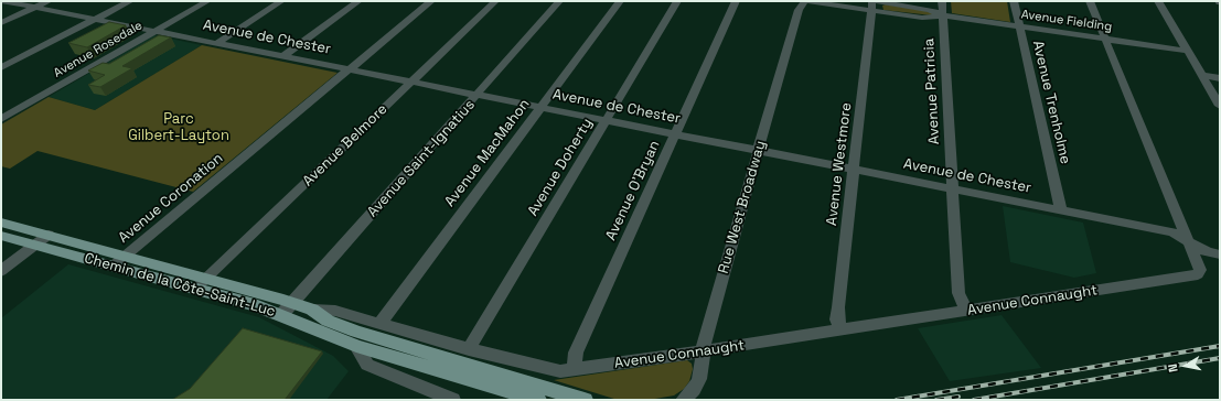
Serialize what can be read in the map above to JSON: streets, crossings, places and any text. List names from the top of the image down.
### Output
{
  "streets": {
    "main road": ["Chemin de la Côte-Saint-Luc"],
    "street": [
      "Avenue Fielding",
      "Avenue de Chester",
      "Avenue Rosedale",
      "Avenue Patricia",
      "Avenue Trenholme",
      "Avenue Belmore",
      "Avenue MacMahon",
      "Avenue Saint-Ignatius",
      "Avenue Westmore",
      "Avenue Doherty",
      "Avenue O'Bryan",
      "Avenue Coronation",
      "Rue West Broadway",
      "Avenue Connaught"
    ]
  },
  "crossings": [
    ["Avenue Fielding", "Avenue Patricia"],
    ["Avenue Fielding", "Avenue Trenholme"],
    ["Avenue Fielding", "Avenue Westmore"],
    ["Avenue Fielding", "Rue West Broadway"],
    ["Avenue Fielding", "Avenue Connaught"],
    ["Avenue de Chester", "Avenue Rosedale"],
    ["Avenue de Chester", "Avenue Patricia"],
    ["Avenue de Chester", "Avenue Trenholme"],
    ["Avenue de Chester", "Avenue Belmore"],
    ["Avenue de Chester", "Avenue MacMahon"],
    ["Avenue de Chester", "Avenue Saint-Ignatius"],
    ["Avenue de Chester", "Avenue Westmore"],
    ["Avenue de Chester", "Avenue Doherty"],
    ["Avenue de Chester", "Avenue O'Bryan"],
    ["Avenue de Chester", "Avenue Coronation"],
    ["Avenue de Chester", "Rue West Broadway"],
    ["Avenue de Chester", "Avenue Connaught"],
    ["Avenue Patricia", "Avenue Connaught"],
    ["Avenue Belmore", "Chemin de la Côte-Saint-Luc"],
    ["Avenue MacMahon", "Chemin de la Côte-Saint-Luc"],
    ["Avenue Saint-Ignatius", "Chemin de la Côte-Saint-Luc"],
    ["Avenue Westmore", "Avenue Connaught"],
    ["Avenue Doherty", "Chemin de la Côte-Saint-Luc"],
    ["Avenue O'Bryan", "Chemin de la Côte-Saint-Luc"],
    ["Avenue O'Bryan", "Avenue Connaught"],
    ["Avenue Coronation", "Chemin de la Côte-Saint-Luc"],
    ["Rue West Broadway", "Avenue Connaught"],
    ["Chemin de la Côte-Saint-Luc", "Avenue Connaught"]
  ],
  "parks": ["Parc Gilbert-Layton"],
  "north": "left"
}
